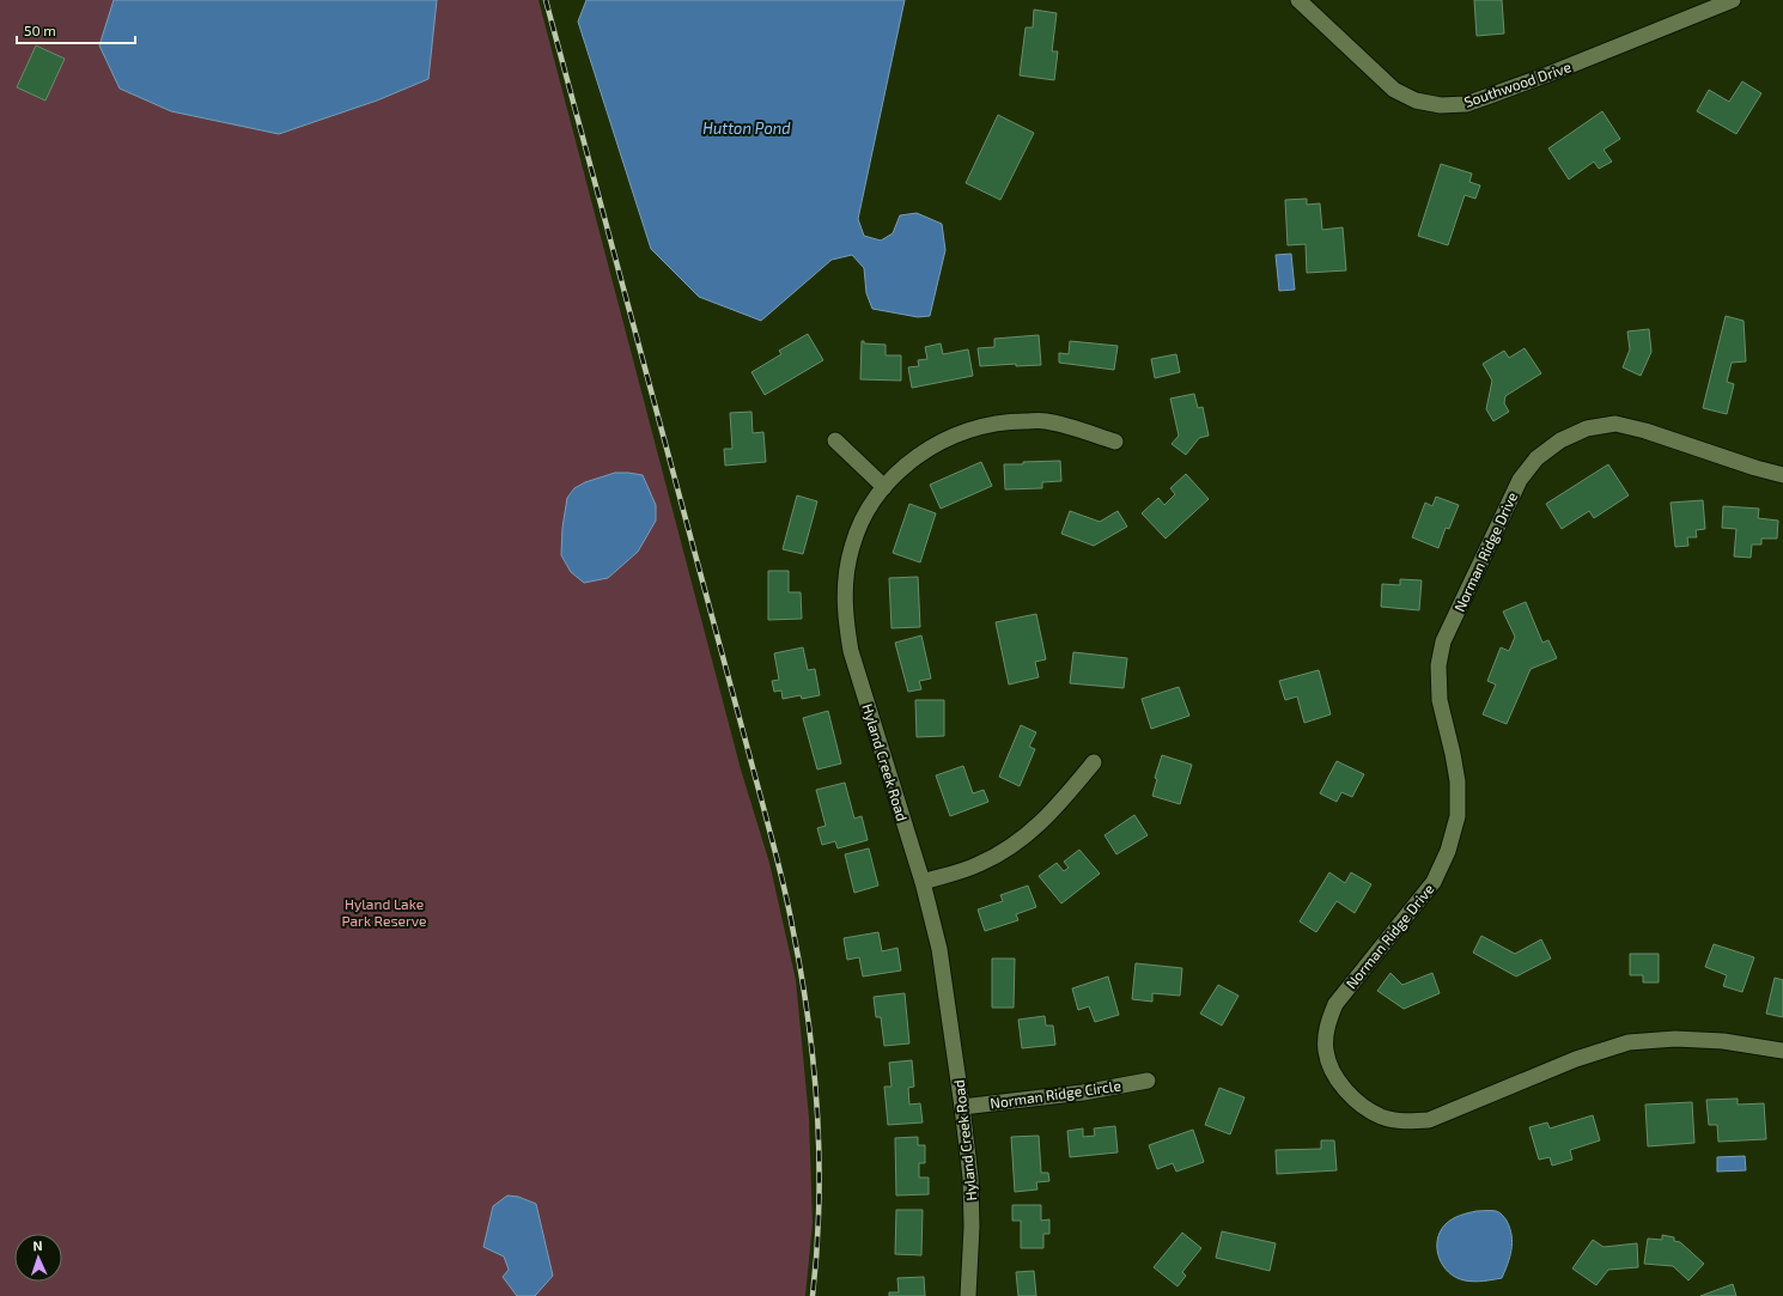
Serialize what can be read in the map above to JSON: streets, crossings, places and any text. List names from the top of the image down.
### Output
{
  "streets": {
    "street": [
      "Southwood Drive",
      "Norman Ridge Drive",
      "Hyland Creek Road",
      "Norman Ridge Circle"
    ]
  },
  "crossings": [
    ["Hyland Creek Road", "Norman Ridge Circle"]
  ],
  "water": ["Hutton Pond"],
  "parks": ["Hyland Lake Park Reserve"],
  "scale_bar": "50 m",
  "north": "top"
}
